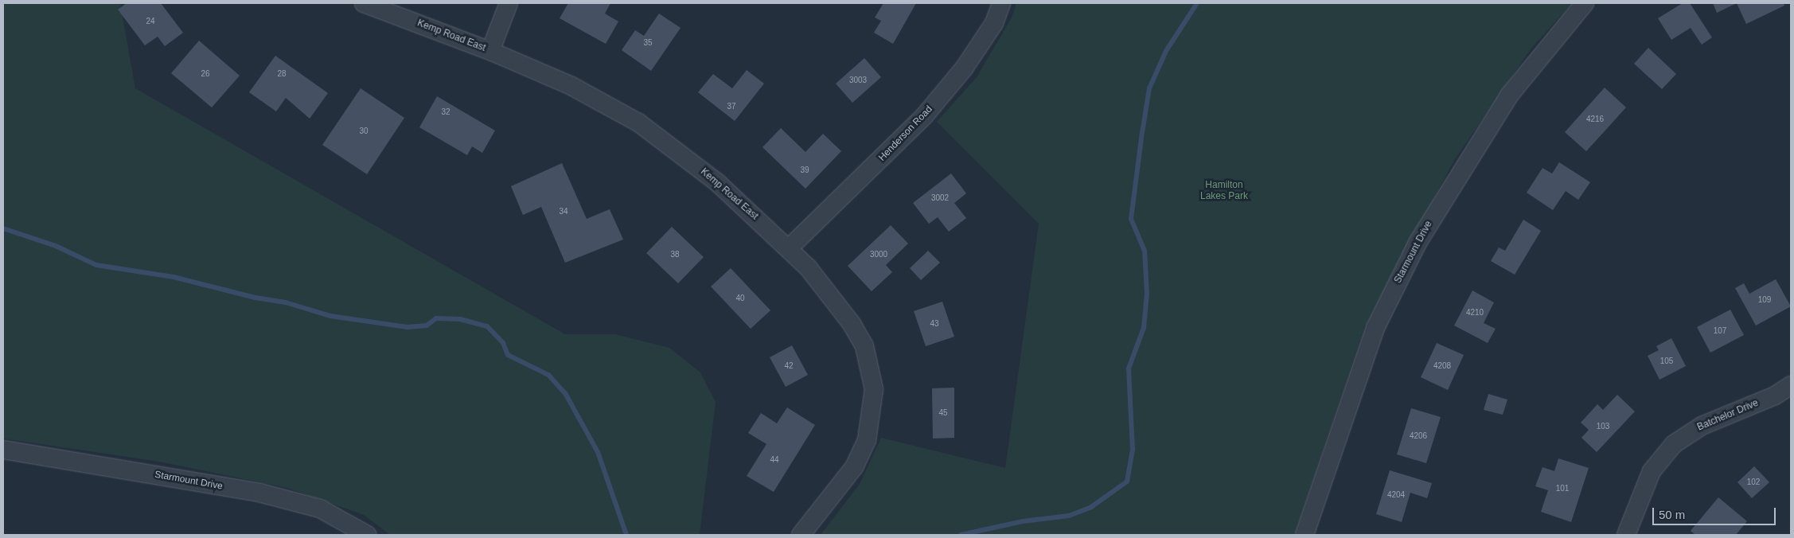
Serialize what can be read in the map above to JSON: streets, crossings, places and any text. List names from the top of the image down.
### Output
{
  "streets": {
    "street": [
      "Kemp Road East",
      "Henderson Road",
      "Starmount Drive",
      "Batchelor Drive"
    ]
  },
  "crossings": [
    ["Kemp Road East", "Henderson Road"]
  ],
  "parks": ["Hamilton Lakes Park"],
  "house_numbers": [
    "24",
    "35",
    "26",
    "28",
    "3003",
    "37",
    "32",
    "4216",
    "30",
    "39",
    "3002",
    "34",
    "38",
    "3000",
    "40",
    "109",
    "4210",
    "43",
    "107",
    "105",
    "42",
    "4208",
    "45",
    "103",
    "4206",
    "44",
    "102",
    "101",
    "4204"
  ],
  "scale_bar": "50 m"
}
